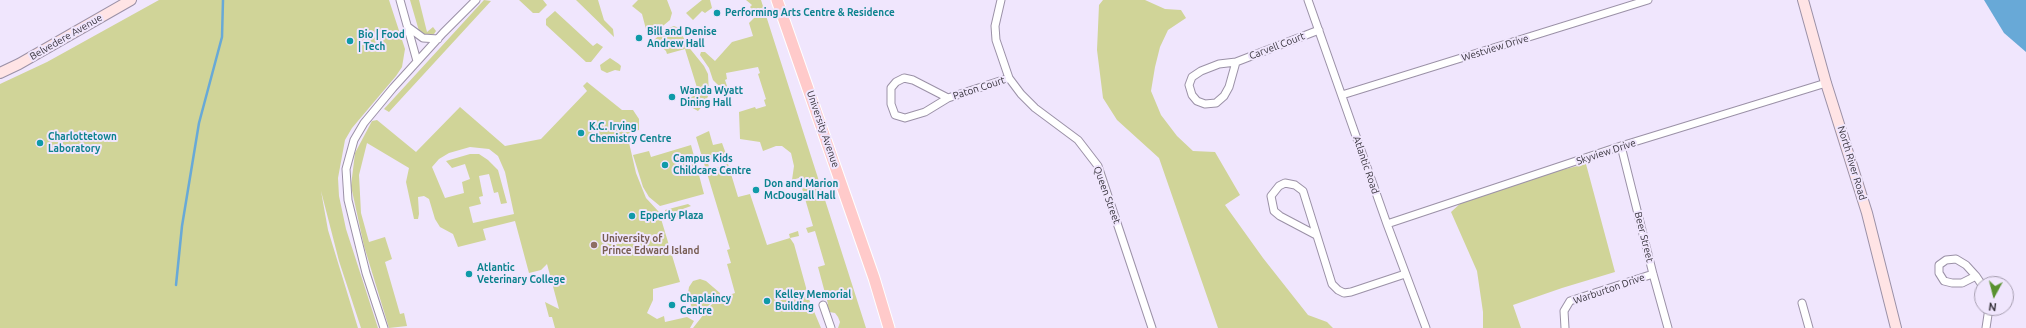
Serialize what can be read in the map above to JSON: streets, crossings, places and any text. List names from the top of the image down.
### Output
{
  "streets": {
    "main road": ["Belvedere Avenue", "University Avenue", "North River Road"],
    "street": [
      "Carvell Court",
      "Westview Drive",
      "Paton Court",
      "Skyview Drive",
      "Atlantic Road",
      "Queen Street",
      "Beer Street",
      "Warburton Drive"
    ]
  },
  "crossings": [
    ["Carvell Court", "Atlantic Road"],
    ["Westview Drive", "Atlantic Road"],
    ["Paton Court", "Queen Street"],
    ["Skyview Drive", "North River Road"],
    ["Skyview Drive", "Atlantic Road"],
    ["Skyview Drive", "Beer Street"],
    ["Beer Street", "Warburton Drive"]
  ],
  "places": [
    "Performing Arts Centre & Residence",
    "Bill and Denise Andrew Hall",
    "Bio | Food | Tech",
    "Wanda Wyatt Dining Hall",
    "K.C. Irving Chemistry Centre",
    "Charlottetown Laboratory",
    "Campus Kids Childcare Centre",
    "Don and Marion McDougall Hall",
    "Epperly Plaza",
    "University of Prince Edward Island",
    "Atlantic Veterinary College",
    "Kelley Memorial Building",
    "Chaplaincy Centre"
  ],
  "north": "bottom"
}
